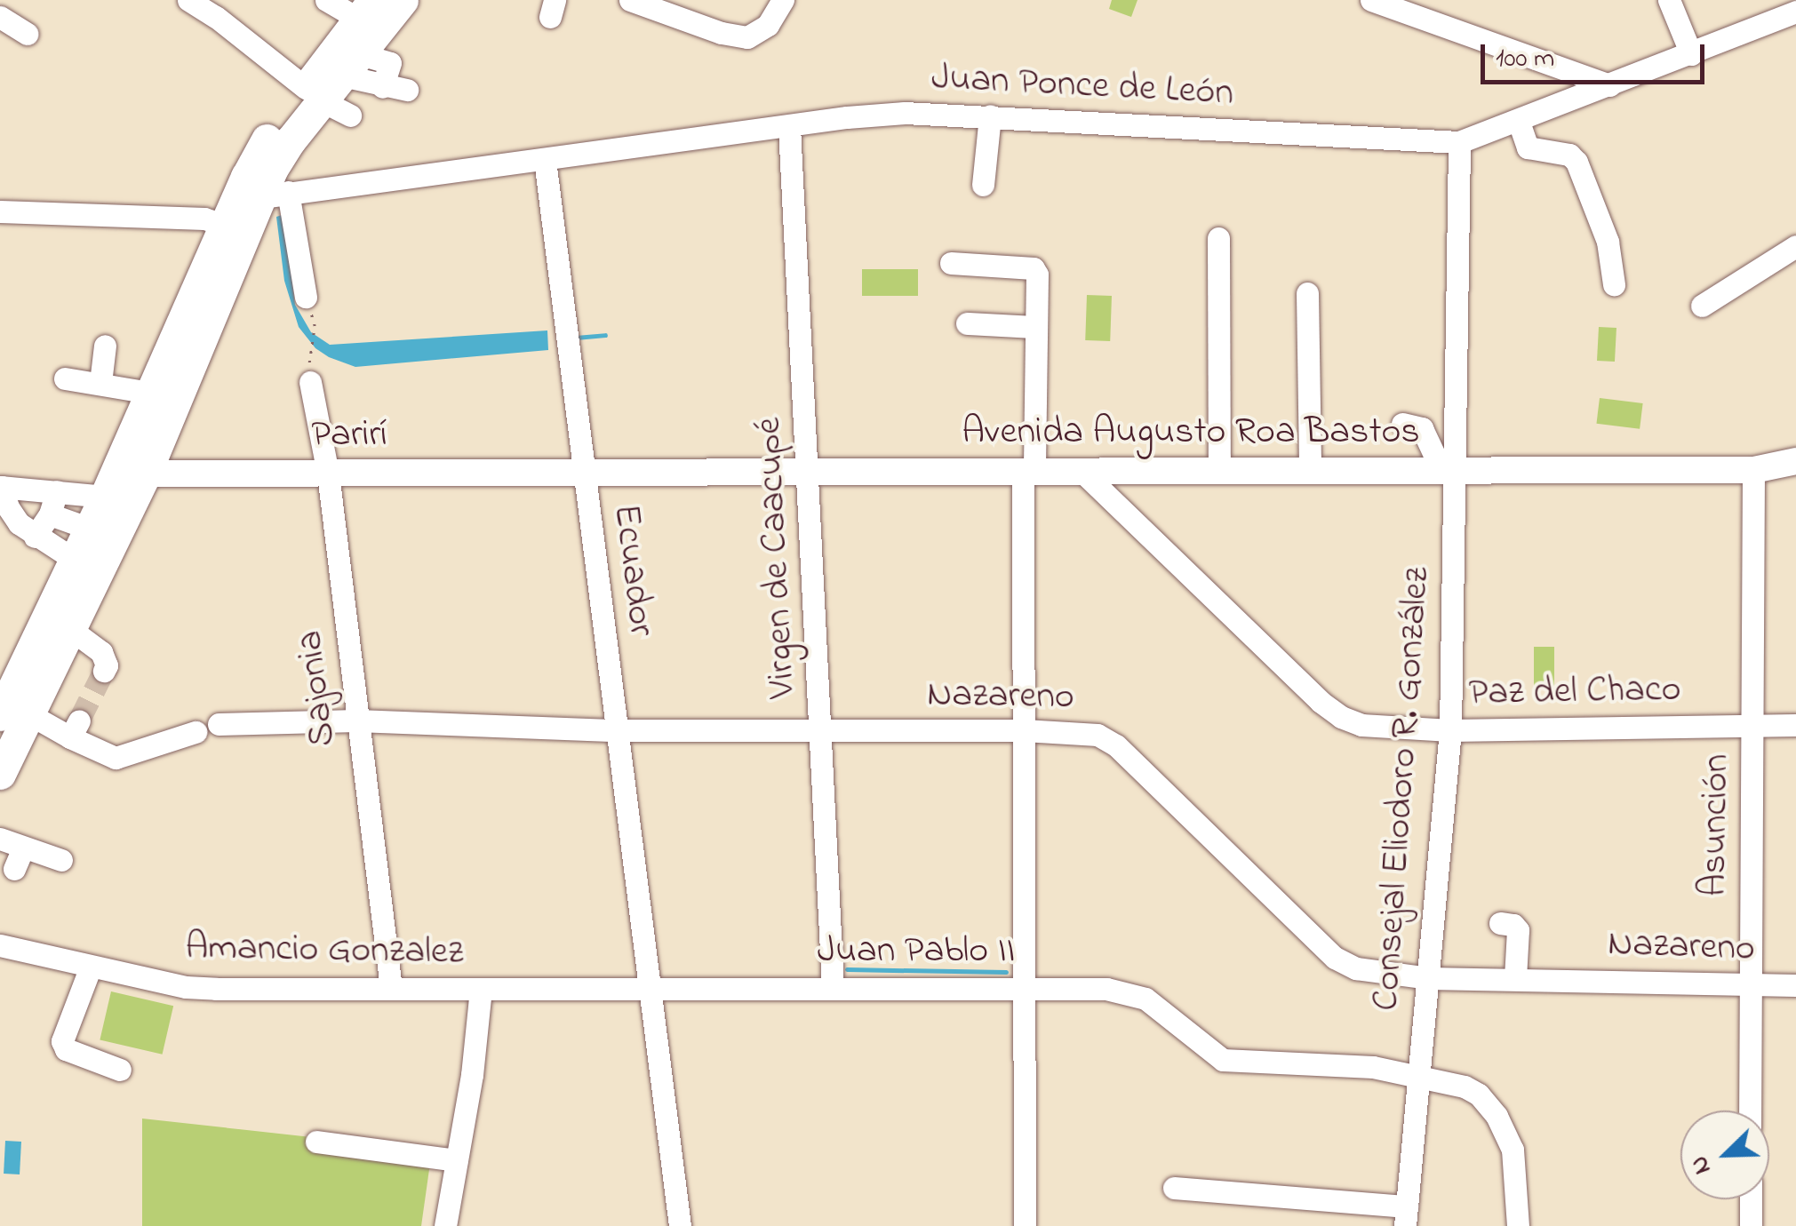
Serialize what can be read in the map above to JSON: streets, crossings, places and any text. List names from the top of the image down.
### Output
{
  "streets": {
    "main road": ["Avenida Augusto Roa Bastos", "Parirí"],
    "street": [
      "Juan Ponce de León",
      "Virgen de Caacupé",
      "Ecuador",
      "Sajonia",
      "Paz del Chaco",
      "Nazareno",
      "Consejal Eliodoro R. González",
      "Asunción",
      "Amancio Gonzalez",
      "Juan Pablo II"
    ]
  },
  "crossings": [
    ["Juan Ponce de León", "Virgen de Caacupé"],
    ["Juan Ponce de León", "Ecuador"],
    ["Juan Ponce de León", "Consejal Eliodoro R. González"],
    ["Avenida Augusto Roa Bastos", "Parirí"],
    ["Avenida Augusto Roa Bastos", "Virgen de Caacupé"],
    ["Avenida Augusto Roa Bastos", "Ecuador"],
    ["Avenida Augusto Roa Bastos", "Paz del Chaco"],
    ["Avenida Augusto Roa Bastos", "Consejal Eliodoro R. González"],
    ["Avenida Augusto Roa Bastos", "Asunción"],
    ["Parirí", "Ecuador"],
    ["Parirí", "Sajonia"],
    ["Virgen de Caacupé", "Nazareno"],
    ["Virgen de Caacupé", "Juan Pablo II"],
    ["Ecuador", "Nazareno"],
    ["Ecuador", "Amancio Gonzalez"],
    ["Ecuador", "Juan Pablo II"],
    ["Sajonia", "Nazareno"],
    ["Sajonia", "Amancio Gonzalez"],
    ["Paz del Chaco", "Consejal Eliodoro R. González"],
    ["Paz del Chaco", "Asunción"],
    ["Nazareno", "Consejal Eliodoro R. González"],
    ["Nazareno", "Asunción"],
    ["Consejal Eliodoro R. González", "Juan Pablo II"],
    ["Amancio Gonzalez", "Juan Pablo II"]
  ],
  "scale_bar": "100 m",
  "north": "bottom left"
}
